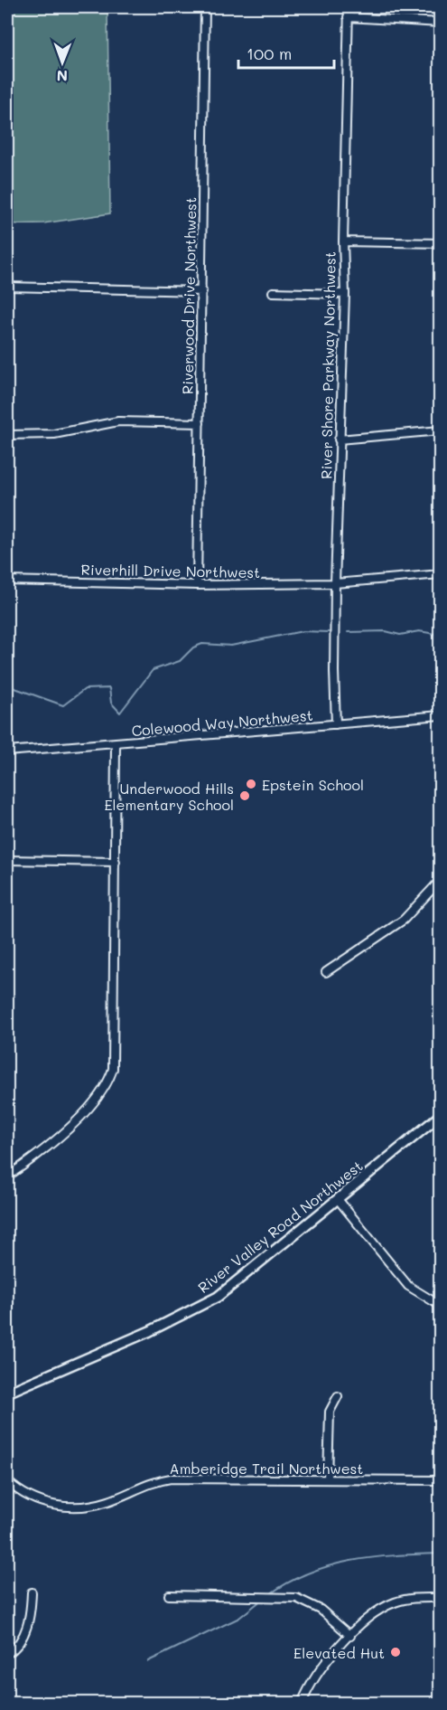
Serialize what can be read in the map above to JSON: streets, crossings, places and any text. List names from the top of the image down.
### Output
{
  "streets": {
    "street": [
      "Riverwood Drive Northwest",
      "River Shore Parkway Northwest",
      "Riverhill Drive Northwest",
      "Colewood Way Northwest",
      "River Valley Road Northwest",
      "Amberidge Trail Northwest"
    ]
  },
  "crossings": [
    ["Riverwood Drive Northwest", "Riverhill Drive Northwest"],
    ["River Shore Parkway Northwest", "Riverhill Drive Northwest"],
    ["River Shore Parkway Northwest", "Colewood Way Northwest"]
  ],
  "places": ["Epstein School", "Underwood Hills Elementary School", "Elevated Hut"],
  "scale_bar": "100 m",
  "north": "bottom"
}
